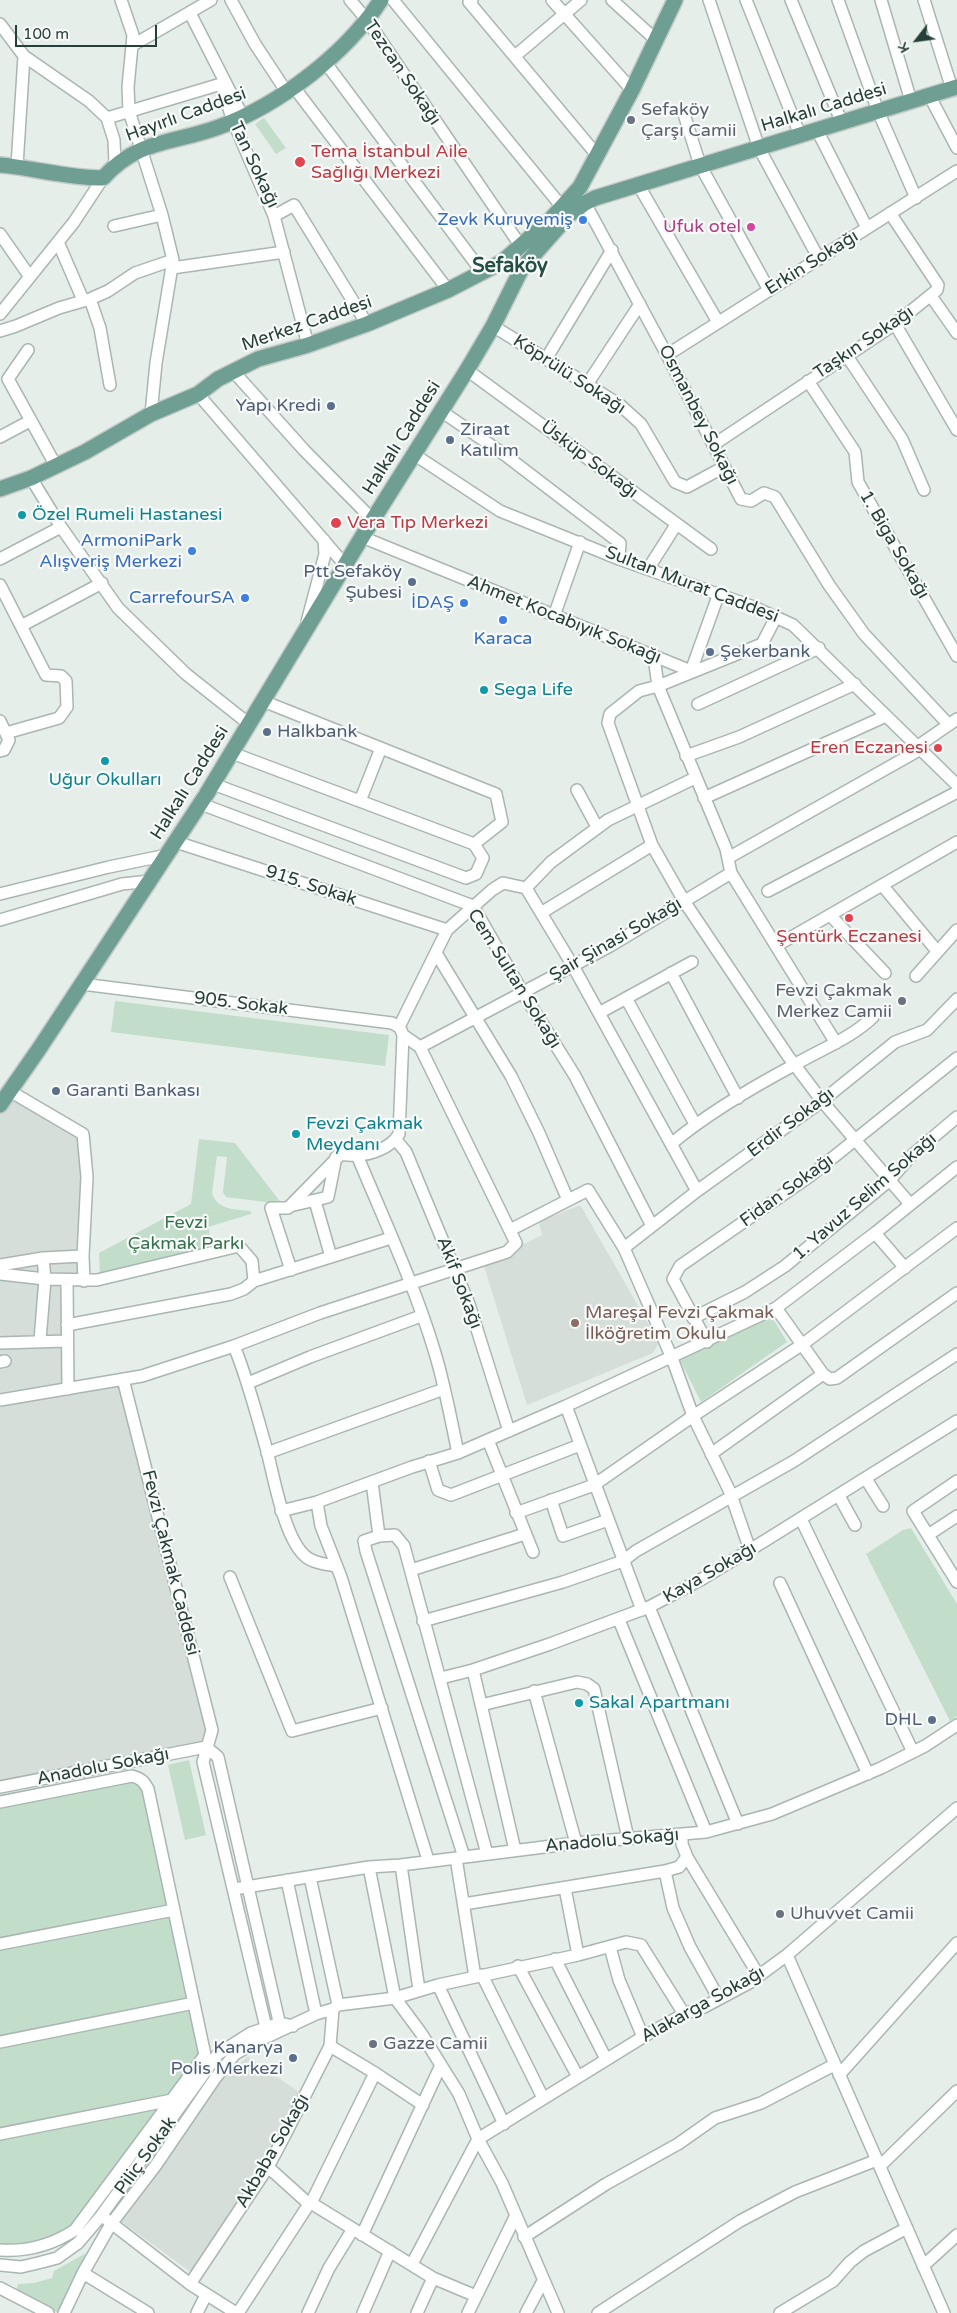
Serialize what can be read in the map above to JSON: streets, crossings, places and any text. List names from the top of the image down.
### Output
{
  "streets": {
    "main road": ["Halkalı Caddesi", "Hayırlı Caddesi", "Merkez Caddesi"],
    "street": [
      "Tezcan Sokağı",
      "Tan Sokağı",
      "Erkin Sokağı",
      "Taşkın Sokağı",
      "Köprülü Sokağı",
      "Osmanbey Sokağı",
      "Üsküp Sokağı",
      "1. Biga Sokağı",
      "Sultan Murat Caddesi",
      "Ahmet Kocabıyık Sokağı",
      "915. Sokak",
      "Şair Şinasi Sokağı",
      "Cem Sultan Sokağı",
      "905. Sokak",
      "Erdir Sokağı",
      "Fidan Sokağı",
      "1. Yavuz Selim Sokağı",
      "Akif Sokağı",
      "Fevzi Çakmak Caddesi",
      "Kaya Sokağı",
      "Anadolu Sokağı",
      "Alakarga Sokağı",
      "Akbaba Sokağı",
      "Piliç Sokak"
    ]
  },
  "crossings": [
    ["Tezcan Sokağı", "Hayırlı Caddesi"],
    ["Tezcan Sokağı", "Merkez Caddesi"],
    ["Halkalı Caddesi", "Köprülü Sokağı"],
    ["Halkalı Caddesi", "Osmanbey Sokağı"],
    ["Halkalı Caddesi", "Üsküp Sokağı"],
    ["Halkalı Caddesi", "Sultan Murat Caddesi"],
    ["Halkalı Caddesi", "Ahmet Kocabıyık Sokağı"],
    ["Halkalı Caddesi", "915. Sokak"],
    ["Halkalı Caddesi", "Cem Sultan Sokağı"],
    ["Halkalı Caddesi", "905. Sokak"],
    ["Hayırlı Caddesi", "Tan Sokağı"],
    ["Tan Sokağı", "Merkez Caddesi"],
    ["Erkin Sokağı", "Taşkın Sokağı"],
    ["Erkin Sokağı", "Osmanbey Sokağı"],
    ["Taşkın Sokağı", "Osmanbey Sokağı"],
    ["Taşkın Sokağı", "1. Biga Sokağı"],
    ["Köprülü Sokağı", "Osmanbey Sokağı"],
    ["Şair Şinasi Sokağı", "Cem Sultan Sokağı"],
    ["Cem Sultan Sokağı", "Erdir Sokağı"],
    ["Fidan Sokağı", "1. Yavuz Selim Sokağı"],
    ["Fevzi Çakmak Caddesi", "Anadolu Sokağı"],
    ["Anadolu Sokağı", "Akbaba Sokağı"]
  ],
  "districts": ["Sefaköy"],
  "parks": ["Fevzi Çakmak Parkı"],
  "places": [
    "Sefaköy Çarşı Camii",
    "Tema İstanbul Aile Sağlığı Merkezi",
    "Zevk Kuruyemiş",
    "Ufuk otel",
    "Yapı Kredi",
    "Ziraat Katılım",
    "Özel Rumeli Hastanesi",
    "Vera Tıp Merkezi",
    "ArmoniPark Alışveriş Merkezi",
    "Ptt Sefaköy Şubesi",
    "CarrefourSA",
    "İDAŞ",
    "Karaca",
    "Şekerbank",
    "Sega Life",
    "Halkbank",
    "Eren Eczanesi",
    "Uğur Okulları",
    "Şentürk Eczanesi",
    "Fevzi Çakmak Merkez Camii",
    "Garanti Bankası",
    "Fevzi Çakmak Meydanı",
    "Mareşal Fevzi Çakmak İlköğretim Okulu",
    "Sakal Apartmanı",
    "DHL",
    "Uhuvvet Camii",
    "Gazze Camii",
    "Kanarya Polis Merkezi"
  ],
  "scale_bar": "100 m",
  "north": "bottom left"
}
